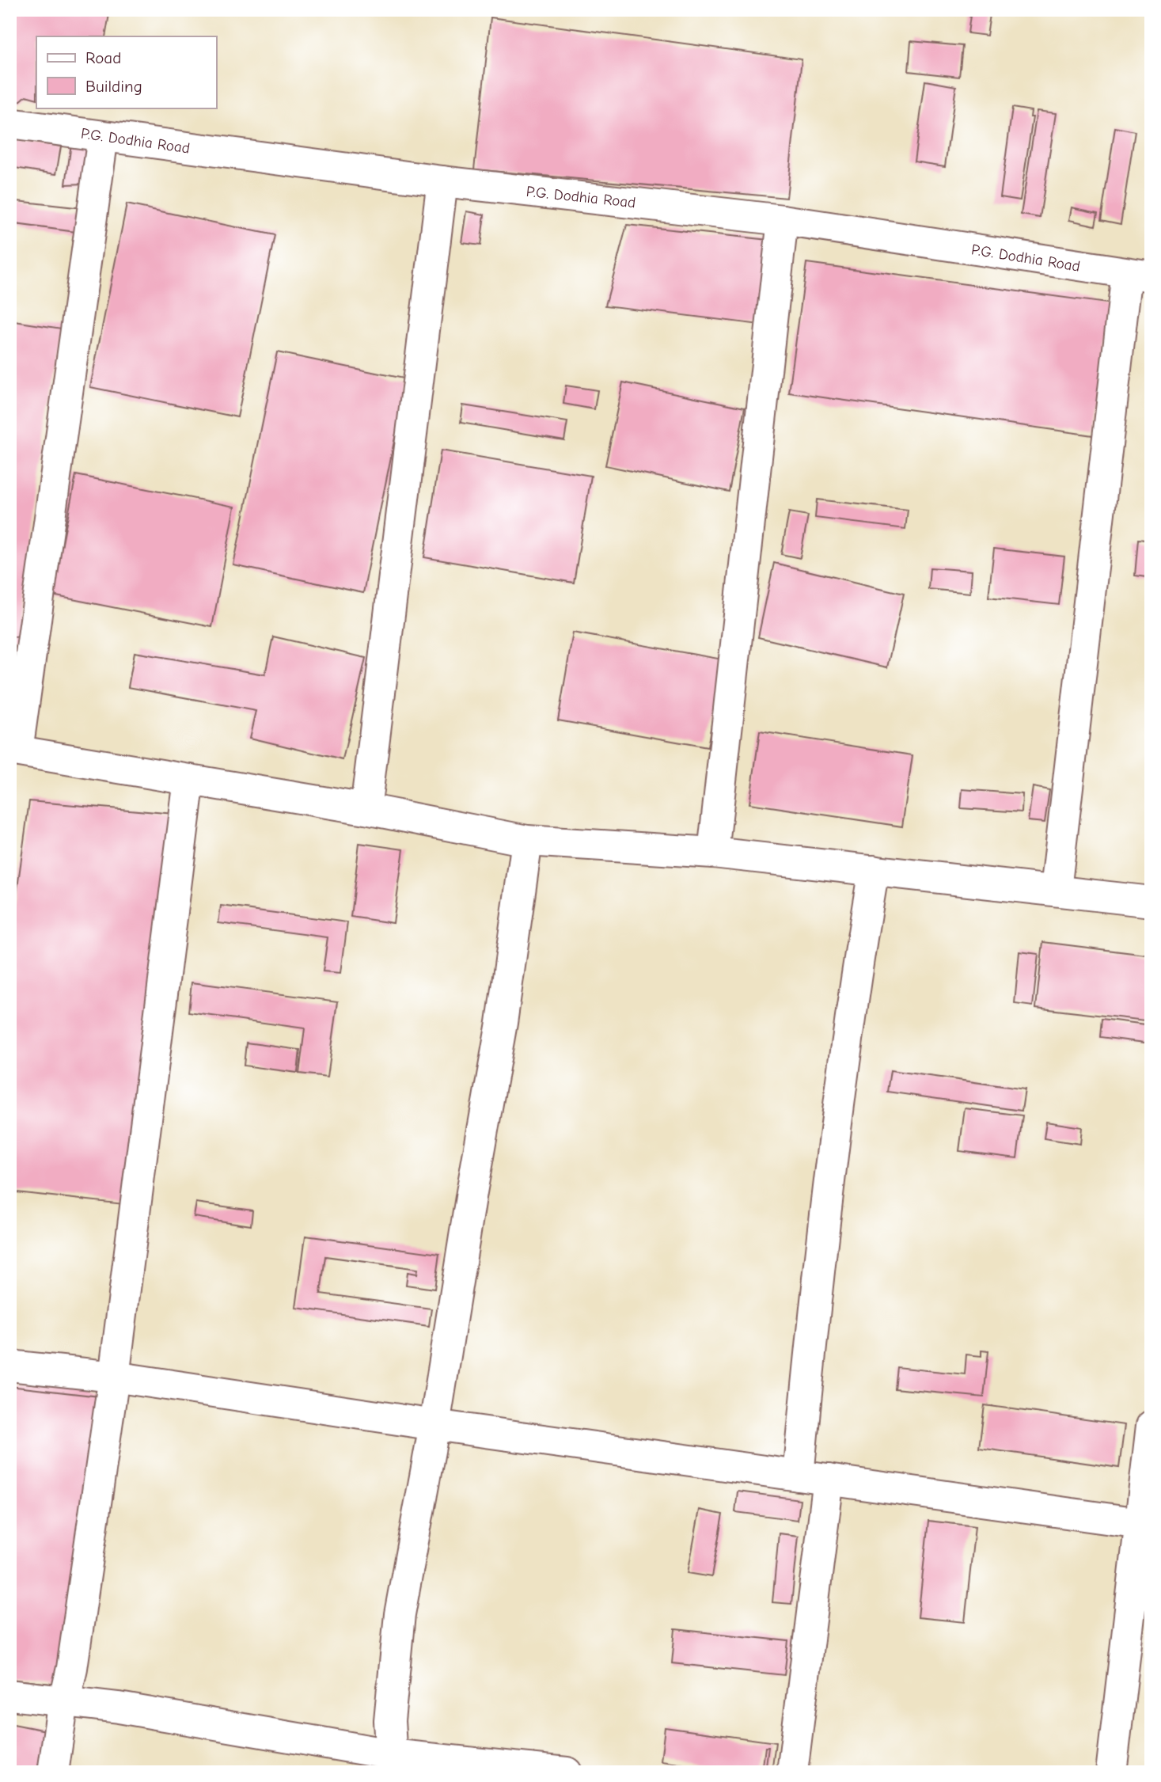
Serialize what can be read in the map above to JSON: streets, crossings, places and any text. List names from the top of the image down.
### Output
{
  "streets": {
    "street": ["P.G. Dodhia Road"]
  },
  "legend": ["Road", "Building"]
}
